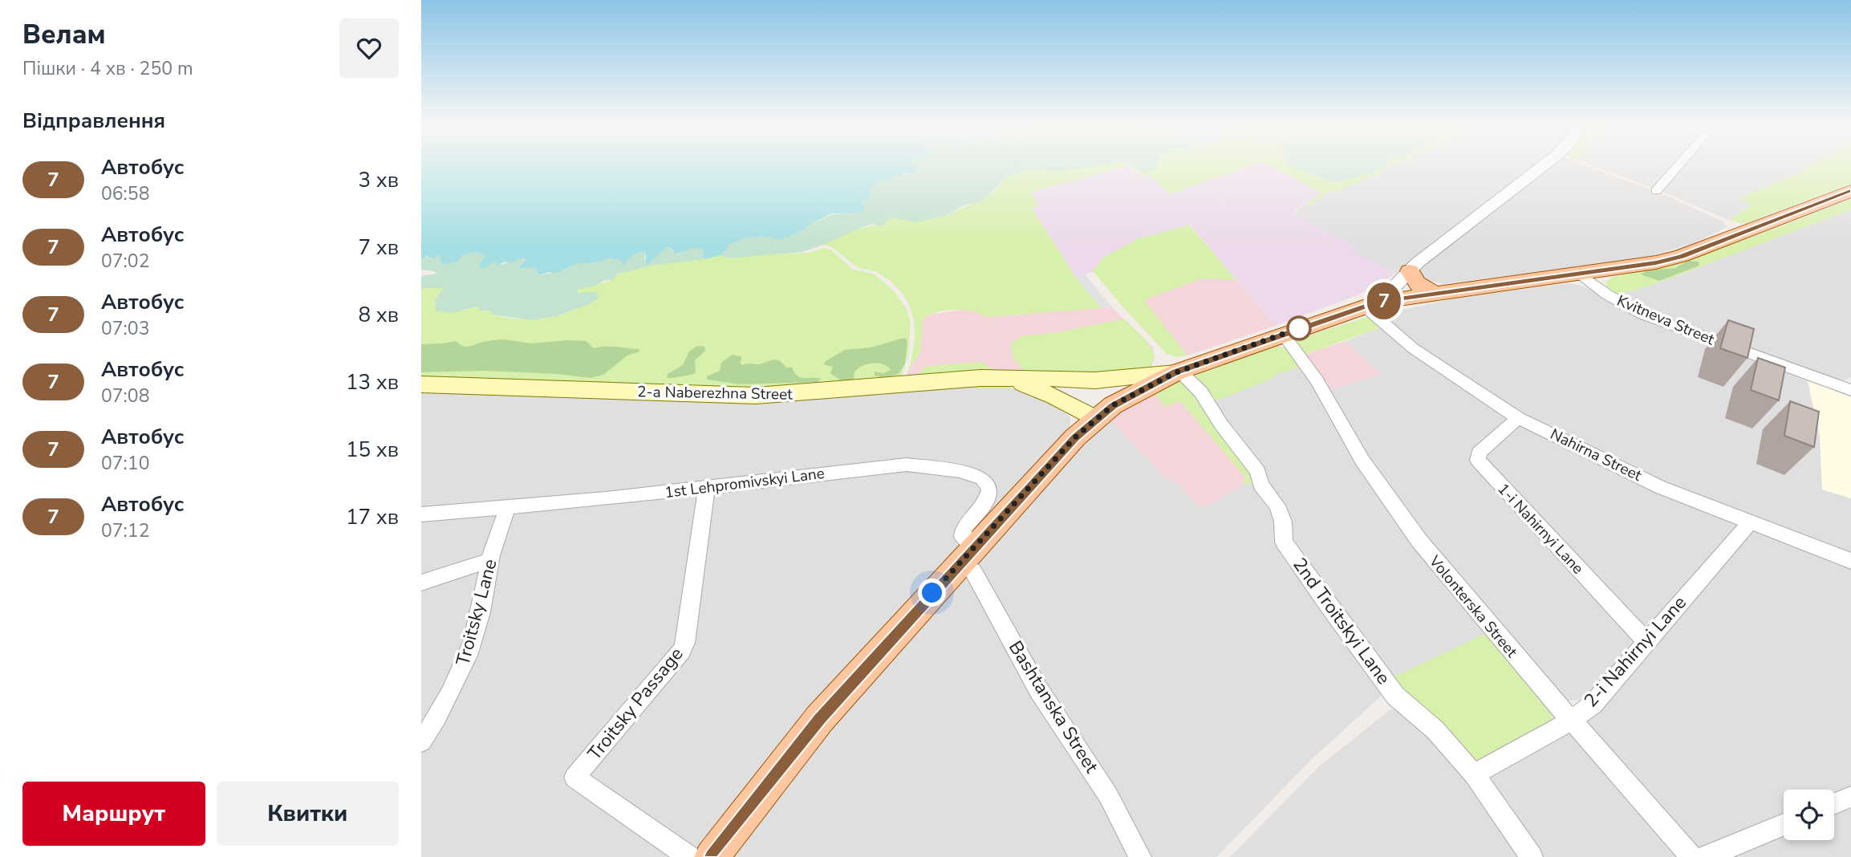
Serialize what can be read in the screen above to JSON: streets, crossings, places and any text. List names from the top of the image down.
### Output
{
  "streets": {
    "main road": ["2-a Naberezhna Street"],
    "street": [
      "Kvitneva Street",
      "Nahirna Street",
      "1st Lehpromivskyi Lane",
      "1-i Nahirnyi Lane",
      "Volonterska Street",
      "Troitsky Lane",
      "2nd Troitskyi Lane",
      "2-i Nahirnyi Lane",
      "Troitsky Passage",
      "Bashtanska Street"
    ]
  },
  "crossings": [
    ["2-a Naberezhna Street", "2nd Troitskyi Lane"],
    ["Nahirna Street", "1-i Nahirnyi Lane"],
    ["Nahirna Street", "2-i Nahirnyi Lane"],
    ["1st Lehpromivskyi Lane", "Troitsky Lane"],
    ["1st Lehpromivskyi Lane", "Troitsky Passage"],
    ["1st Lehpromivskyi Lane", "Bashtanska Street"],
    ["1-i Nahirnyi Lane", "2-i Nahirnyi Lane"],
    ["Volonterska Street", "2-i Nahirnyi Lane"],
    ["2nd Troitskyi Lane", "2-i Nahirnyi Lane"]
  ],
  "lines": ["bus line 7"],
  "page": {
    "heading": [
      ["Велам", "Пішки · 4 хв · 250 m"],
      "Відправлення"
    ],
    "on_map": "7",
    "list": [
      {
        "mark": "7",
        "name": "Автобус",
        "note": "06:58",
        "value": "3 хв"
      },
      {
        "mark": "7",
        "name": "Автобус",
        "note": "07:02",
        "value": "7 хв"
      },
      {
        "mark": "7",
        "name": "Автобус",
        "note": "07:03",
        "value": "8 хв"
      },
      {
        "mark": "7",
        "name": "Автобус",
        "note": "07:08",
        "value": "13 хв"
      },
      {
        "mark": "7",
        "name": "Автобус",
        "note": "07:10",
        "value": "15 хв"
      },
      {
        "mark": "7",
        "name": "Автобус",
        "note": "07:12",
        "value": "17 хв"
      }
    ],
    "buttons": ["Маршрут", "Квитки"]
  }
}
